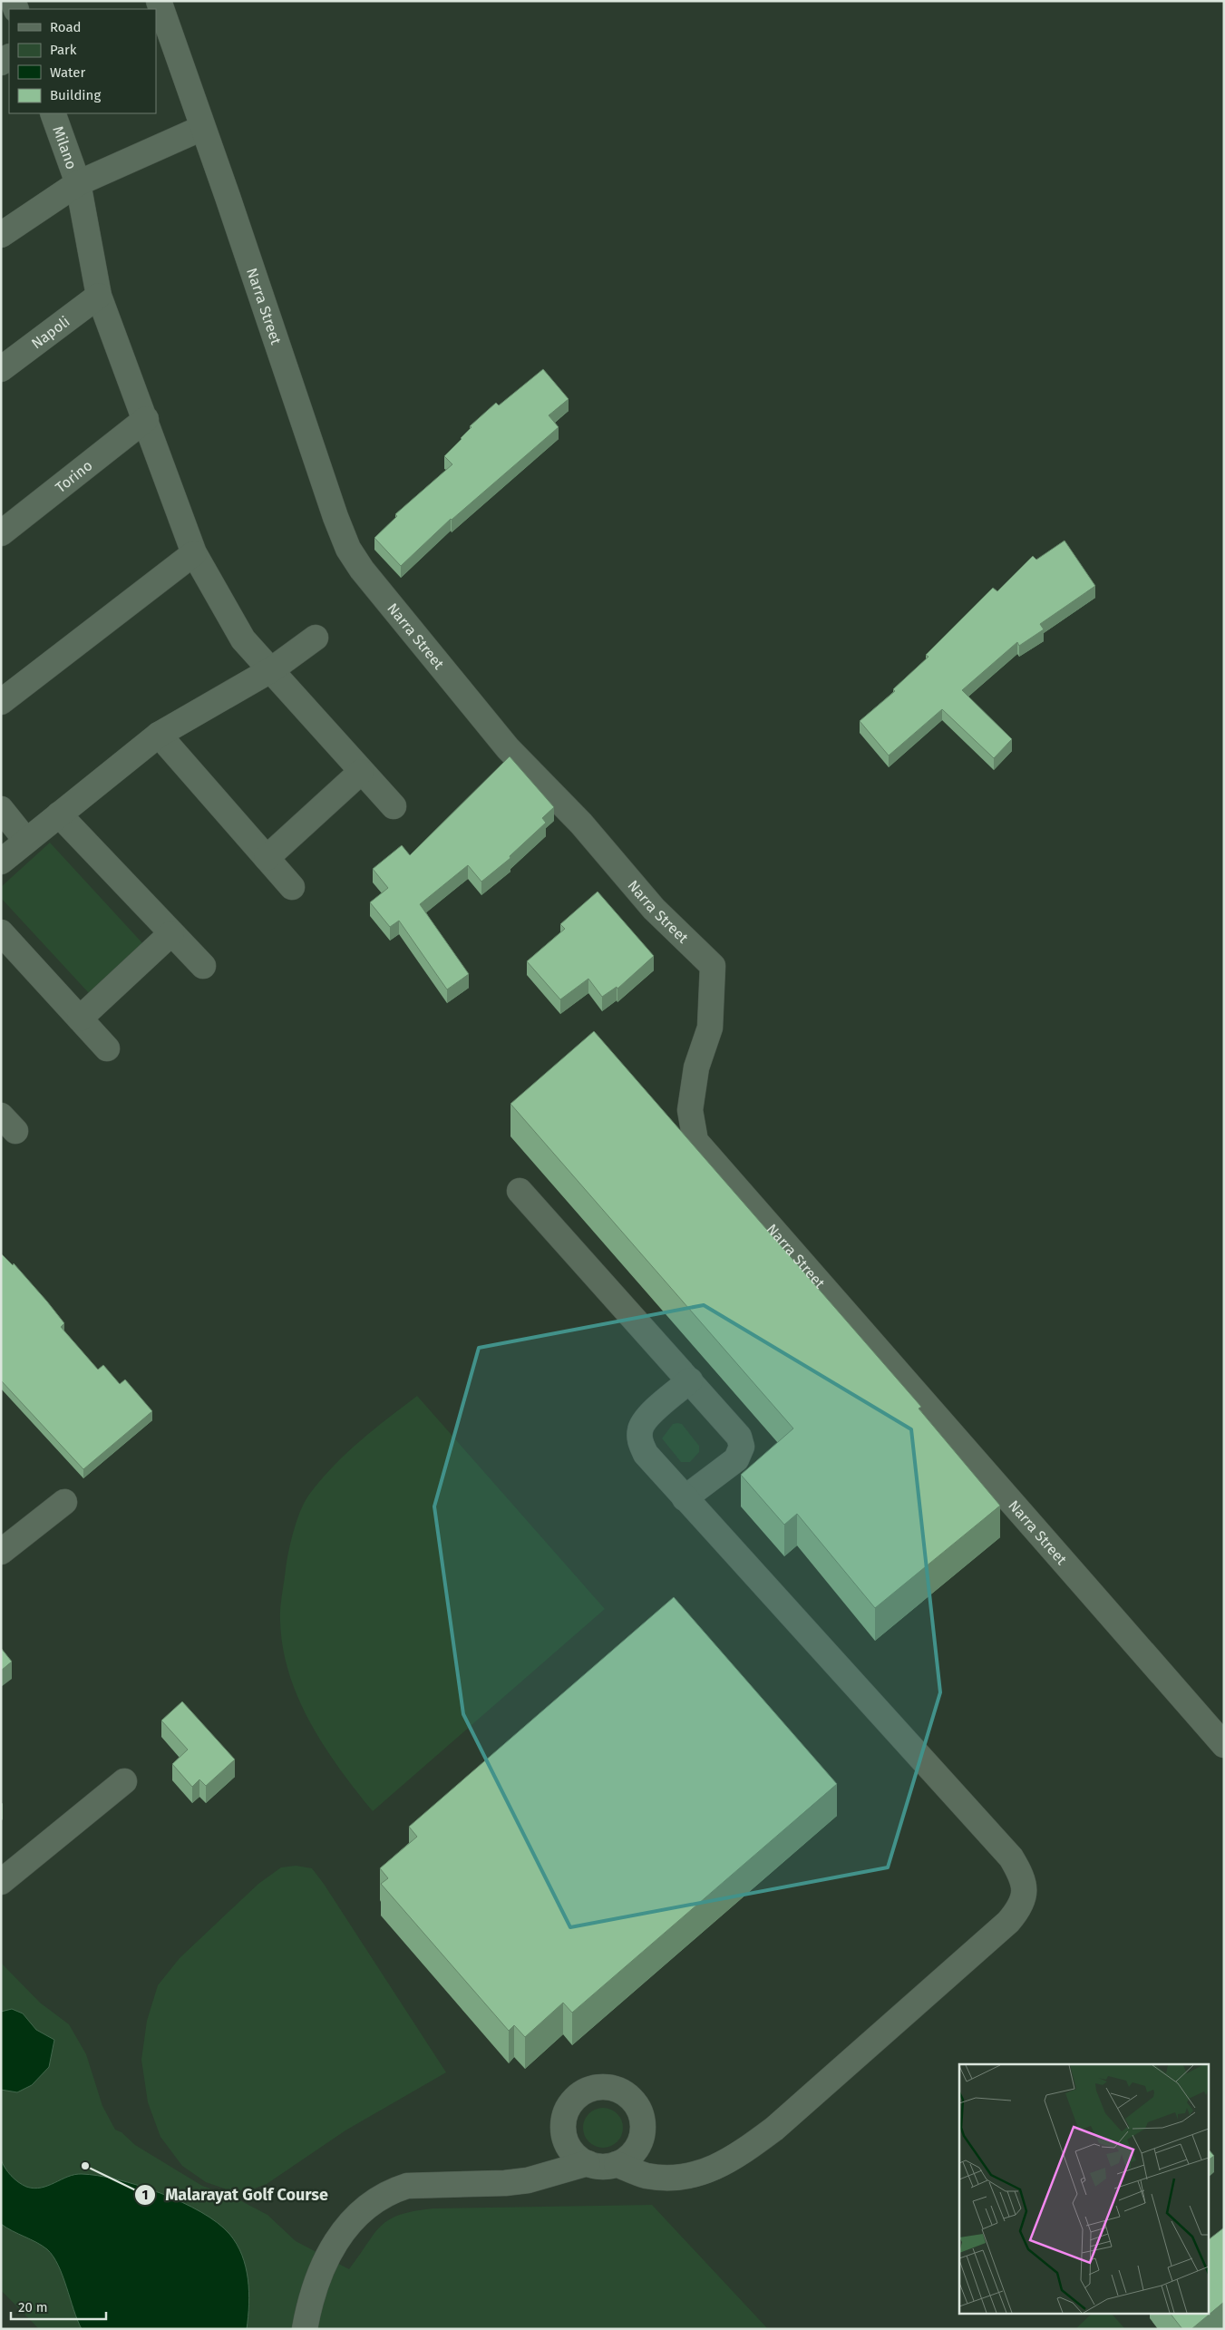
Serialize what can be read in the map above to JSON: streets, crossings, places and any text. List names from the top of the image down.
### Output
{
  "streets": {
    "street": [
      "Milano",
      "Narra Street",
      "Napoli",
      "Torino"
    ]
  },
  "crossings": [
    ["Milano", "Napoli"],
    ["Milano", "Torino"]
  ],
  "places": ["Malarayat Golf Course"],
  "legend": [
    "Road",
    "Park",
    "Water",
    "Building"
  ],
  "scale_bar": "20 m"
}
